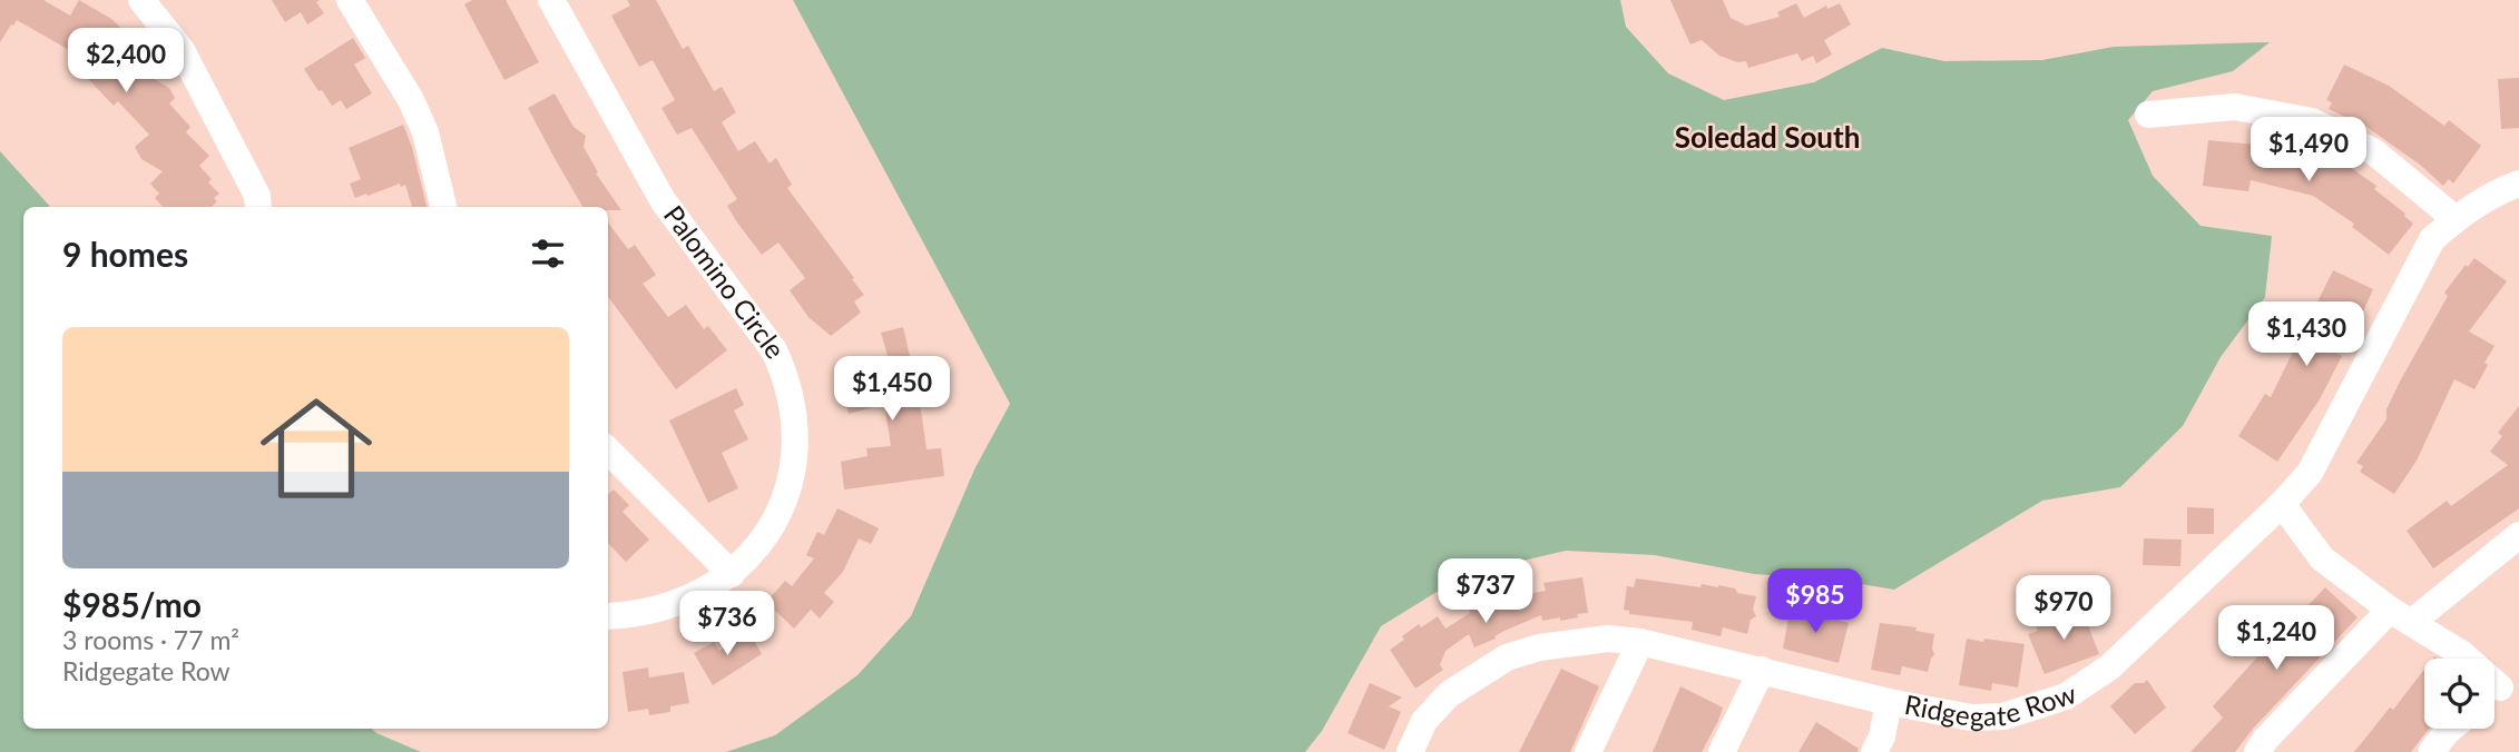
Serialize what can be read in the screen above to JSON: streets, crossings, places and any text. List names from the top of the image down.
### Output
{
  "streets": {
    "street": ["Palomino Circle", "Ridgegate Row"]
  },
  "districts": ["Soledad South"],
  "page": {
    "price": [
      "$2,400",
      "$1,490",
      "$1,430",
      "$1,450",
      "$737",
      "$985",
      "$970",
      "$736",
      "$1,240"
    ],
    "heading": "9 homes",
    "list": [
      {
        "name": "$985/mo",
        "note": "3 rooms · 77 m² · Ridgegate Row"
      }
    ]
  }
}
